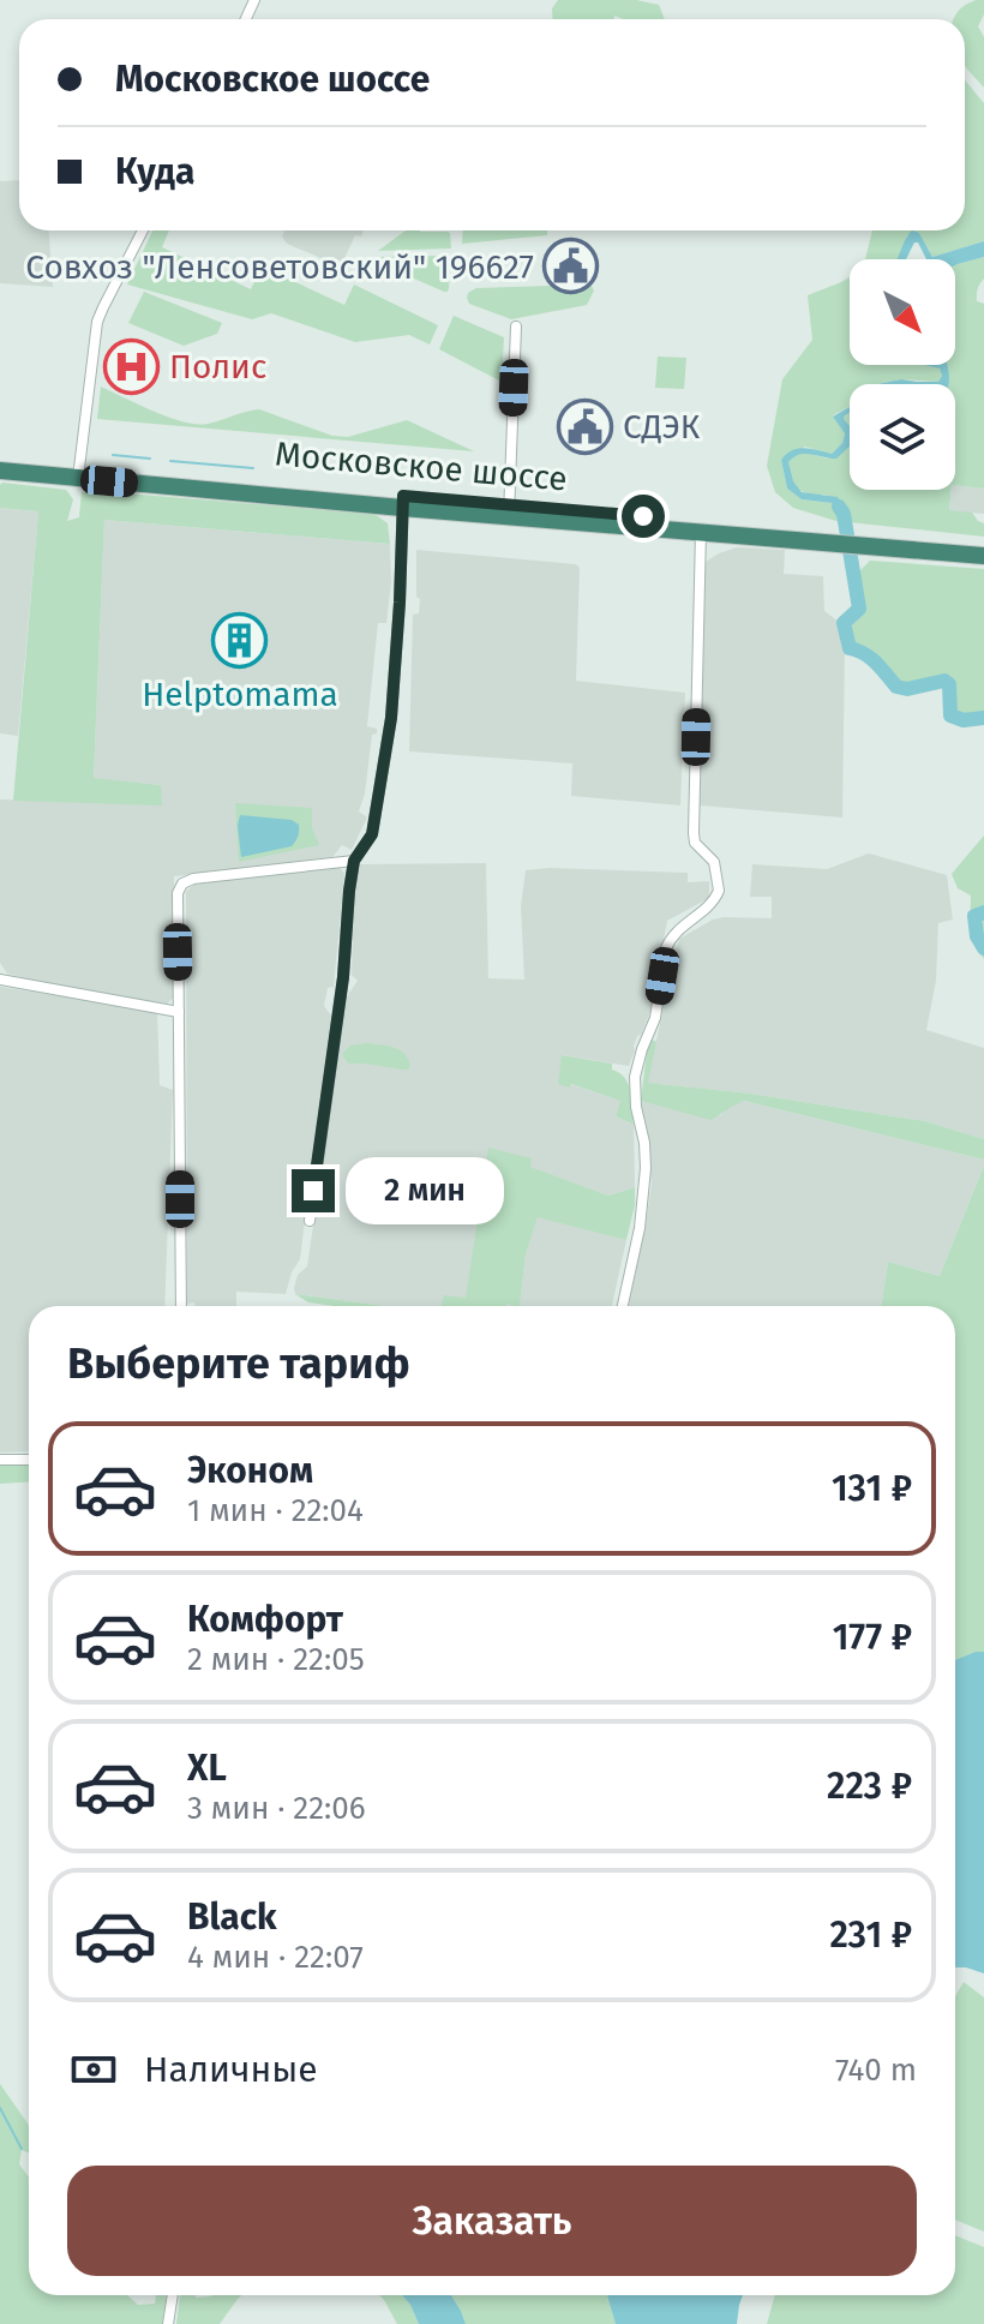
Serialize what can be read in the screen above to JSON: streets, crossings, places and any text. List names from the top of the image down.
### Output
{
  "streets": {
    "highway": ["Московское шоссе"]
  },
  "places": {
    "public building": ["Совхоз \"Ленсоветовский\" 196627", "СДЭК"],
    "hospital": ["Полис"],
    "building": ["Helptomama"]
  },
  "north": "bottom right",
  "page": {
    "banner": ["Московское шоссе", "Куда"],
    "bubble": "2 мин",
    "heading": "Выберите тариф",
    "list": [
      {
        "name": "Эконом",
        "note": "1 мин · 22:04",
        "value": "131 ₽"
      },
      {
        "name": "Комфорт",
        "note": "2 мин · 22:05",
        "value": "177 ₽"
      },
      {
        "name": "XL",
        "note": "3 мин · 22:06",
        "value": "223 ₽"
      },
      {
        "name": "Black",
        "note": "4 мин · 22:07",
        "value": "231 ₽"
      }
    ],
    "pay": ["Наличные", "740 m"],
    "buttons": "Заказать"
  }
}
